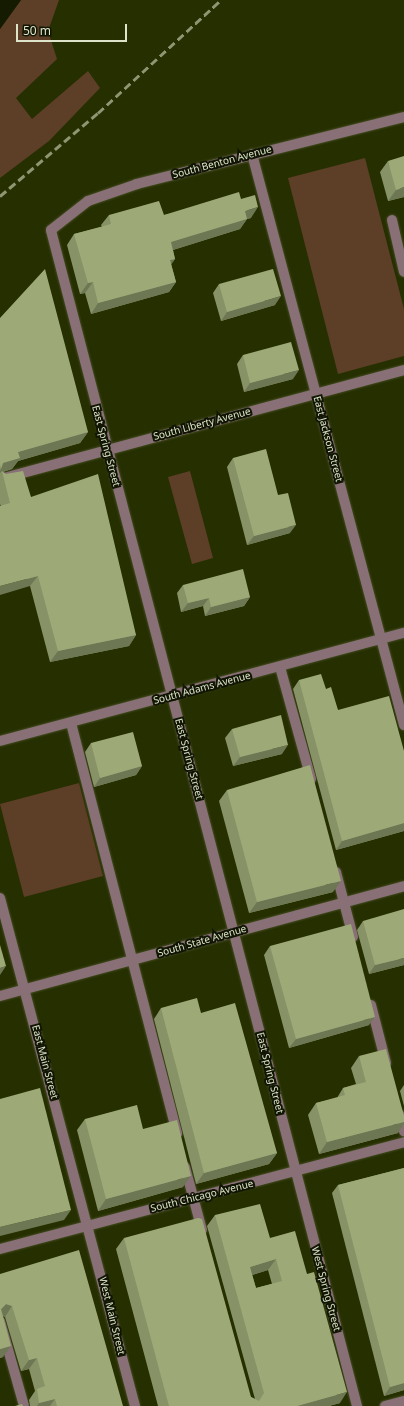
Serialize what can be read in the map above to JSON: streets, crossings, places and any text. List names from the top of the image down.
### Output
{
  "streets": {
    "street": [
      "South Benton Avenue",
      "South Liberty Avenue",
      "East Jackson Street",
      "East Spring Street",
      "South Adams Avenue",
      "South State Avenue",
      "East Main Street",
      "South Chicago Avenue",
      "West Spring Street",
      "West Main Street"
    ]
  },
  "crossings": [
    ["South Benton Avenue", "East Jackson Street"],
    ["South Benton Avenue", "East Spring Street"],
    ["South Liberty Avenue", "East Jackson Street"],
    ["South Liberty Avenue", "East Spring Street"],
    ["East Jackson Street", "South Adams Avenue"],
    ["East Spring Street", "South Adams Avenue"],
    ["East Spring Street", "South State Avenue"],
    ["East Spring Street", "South Chicago Avenue"],
    ["East Spring Street", "West Spring Street"],
    ["South State Avenue", "East Main Street"],
    ["East Main Street", "South Chicago Avenue"],
    ["East Main Street", "West Main Street"],
    ["South Chicago Avenue", "West Spring Street"],
    ["South Chicago Avenue", "West Main Street"]
  ],
  "scale_bar": "50 m"
}
